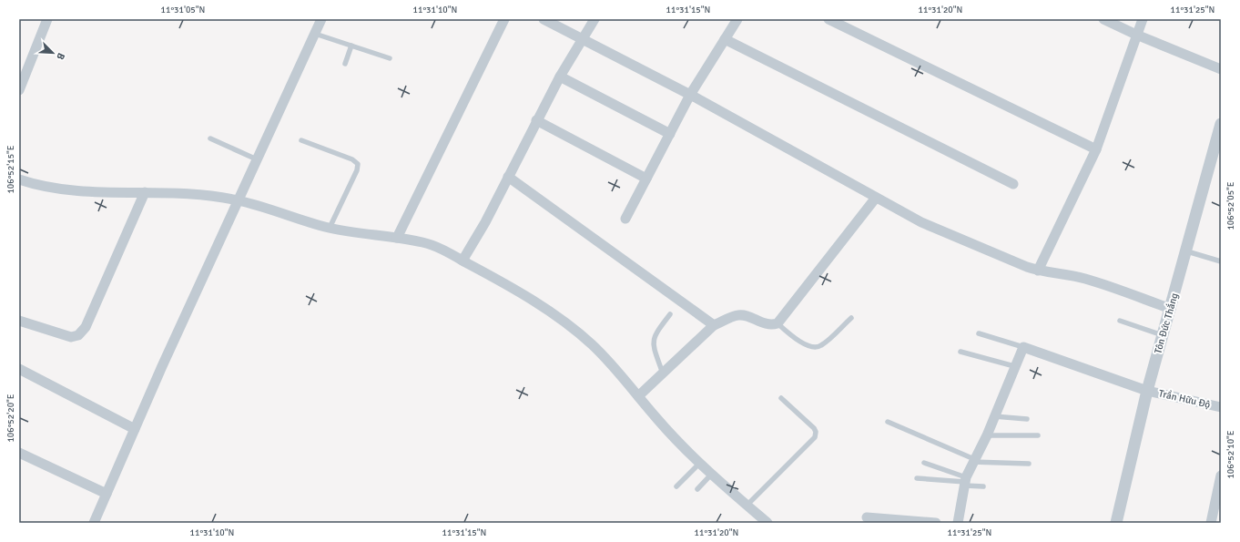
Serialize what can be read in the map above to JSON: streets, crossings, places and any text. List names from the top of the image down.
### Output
{
  "streets": {
    "street": ["Tôn Đức Thắng", "Trần Hữu Độ"]
  },
  "crossings": [
    ["Tôn Đức Thắng", "Trần Hữu Độ"]
  ],
  "north": "bottom right",
  "coordinates": [
    "11°31'05\"N",
    "11°31'10\"N",
    "11°31'15\"N",
    "11°31'20\"N",
    "11°31'25\"N",
    "106°52'15\"E",
    "106°52'05\"E",
    "106°52'20\"E",
    "106°52'10\"E"
  ]
}
